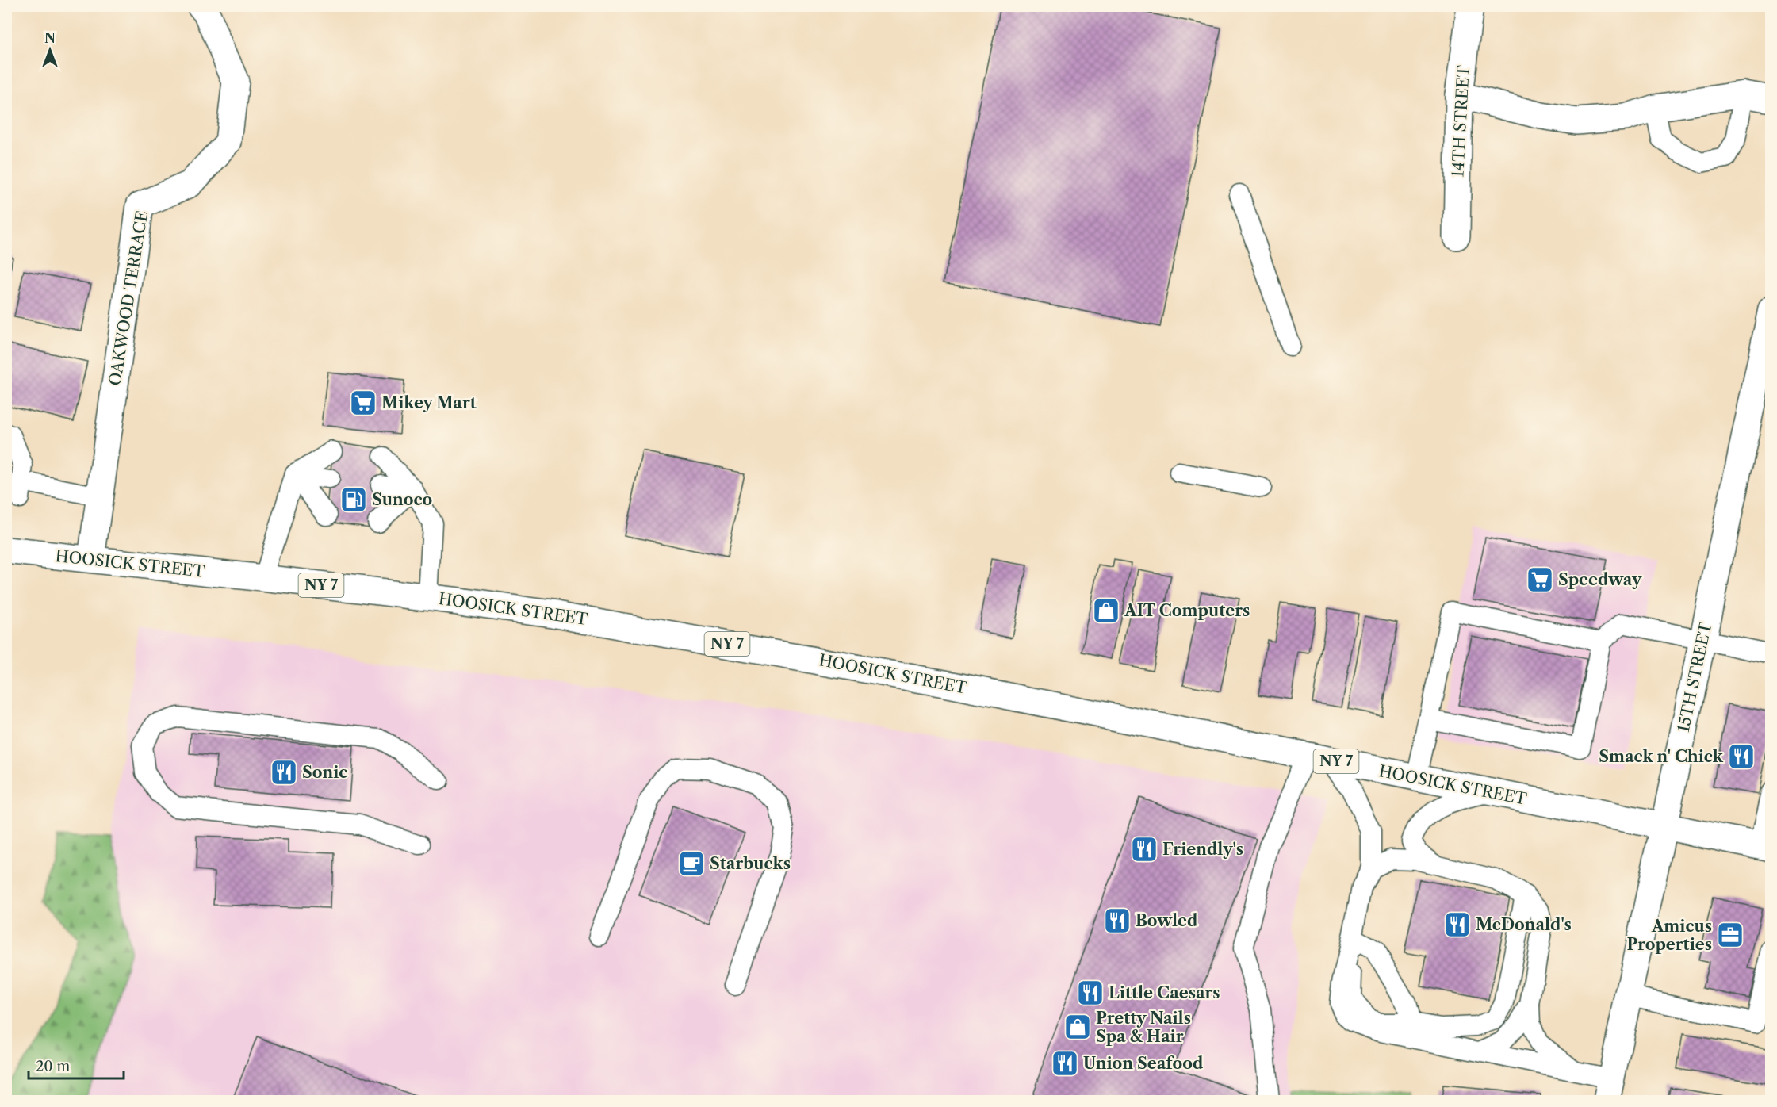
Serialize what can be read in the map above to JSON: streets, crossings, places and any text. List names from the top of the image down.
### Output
{
  "streets": {
    "main road": [
      "14TH STREET",
      "OAKWOOD TERRACE",
      "HOOSICK STREET",
      "NY 7",
      "15TH STREET"
    ]
  },
  "crossings": [
    ["OAKWOOD TERRACE", "HOOSICK STREET"],
    ["HOOSICK STREET", "15TH STREET"]
  ],
  "places": {
    "supermarket": ["Mikey Mart", "Speedway"],
    "fuel station": ["Sunoco"],
    "shop": ["AIT Computers", "Pretty Nails Spa & Hair"],
    "restaurant": [
      "Smack n' Chick",
      "Sonic",
      "Friendly's",
      "Bowled",
      "McDonald's",
      "Little Caesars",
      "Union Seafood"
    ],
    "cafe": ["Starbucks"],
    "office": ["Amicus Properties"]
  },
  "scale_bar": "20 m",
  "north": "top"
}
